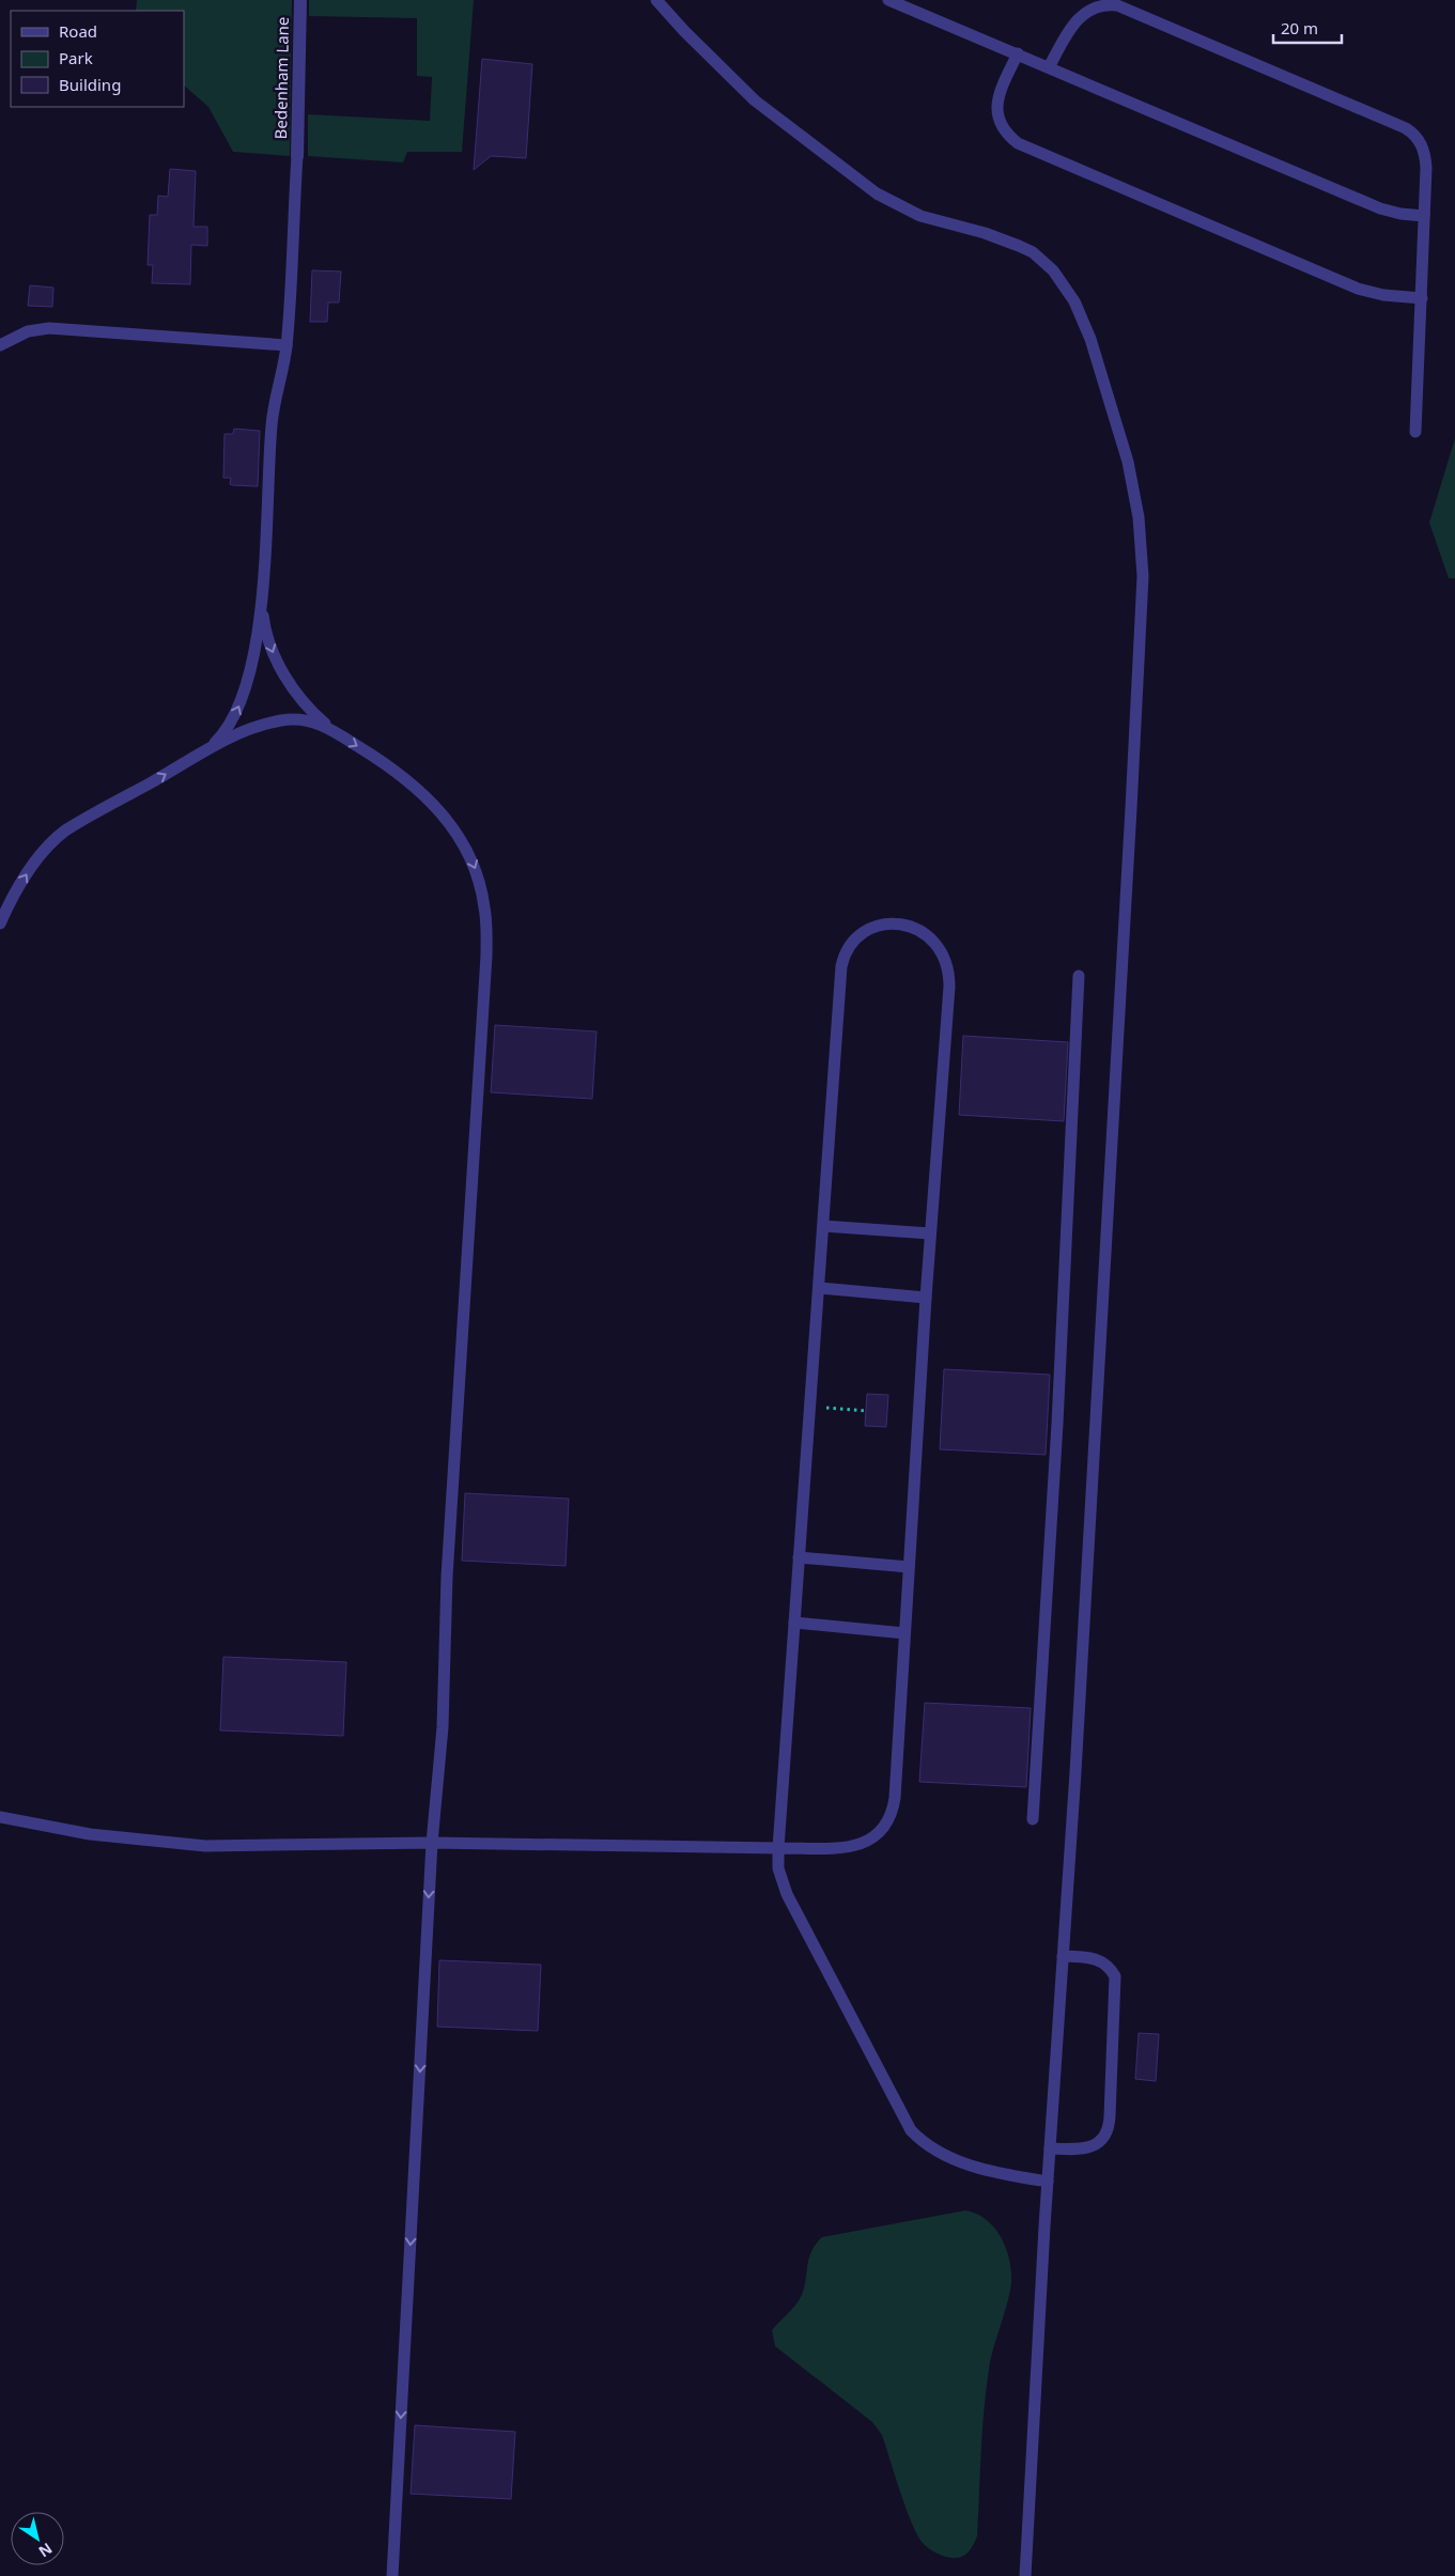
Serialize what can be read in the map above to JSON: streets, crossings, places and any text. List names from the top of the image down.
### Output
{
  "streets": {
    "street": ["Bedenham Lane"]
  },
  "legend": ["Road", "Park", "Building"],
  "scale_bar": "20 m",
  "north": "bottom right"
}
